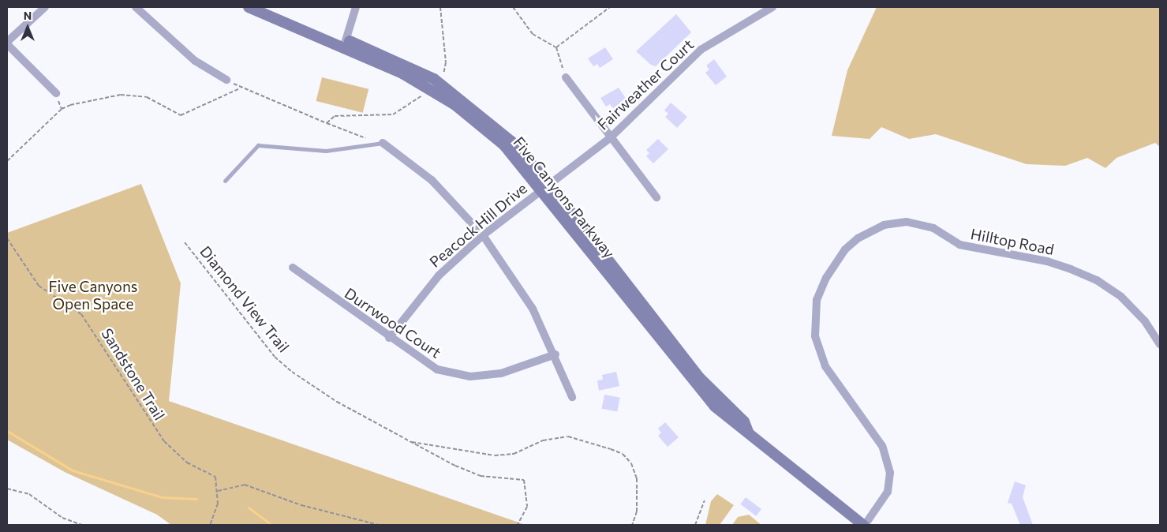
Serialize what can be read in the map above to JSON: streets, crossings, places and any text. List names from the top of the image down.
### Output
{
  "streets": {
    "main road": ["Five Canyons Parkway"],
    "street": [
      "Fairweather Court",
      "Peacock Hill Drive",
      "Hilltop Road",
      "Durrwood Court"
    ],
    "path": ["Diamond View Trail", "Sandstone Trail"]
  },
  "crossings": [
    ["Fairweather Court", "Five Canyons Parkway"],
    ["Fairweather Court", "Peacock Hill Drive"],
    ["Five Canyons Parkway", "Peacock Hill Drive"],
    ["Five Canyons Parkway", "Hilltop Road"],
    ["Peacock Hill Drive", "Durrwood Court"]
  ],
  "parks": ["Five Canyons Open Space"],
  "north": "top"
}
